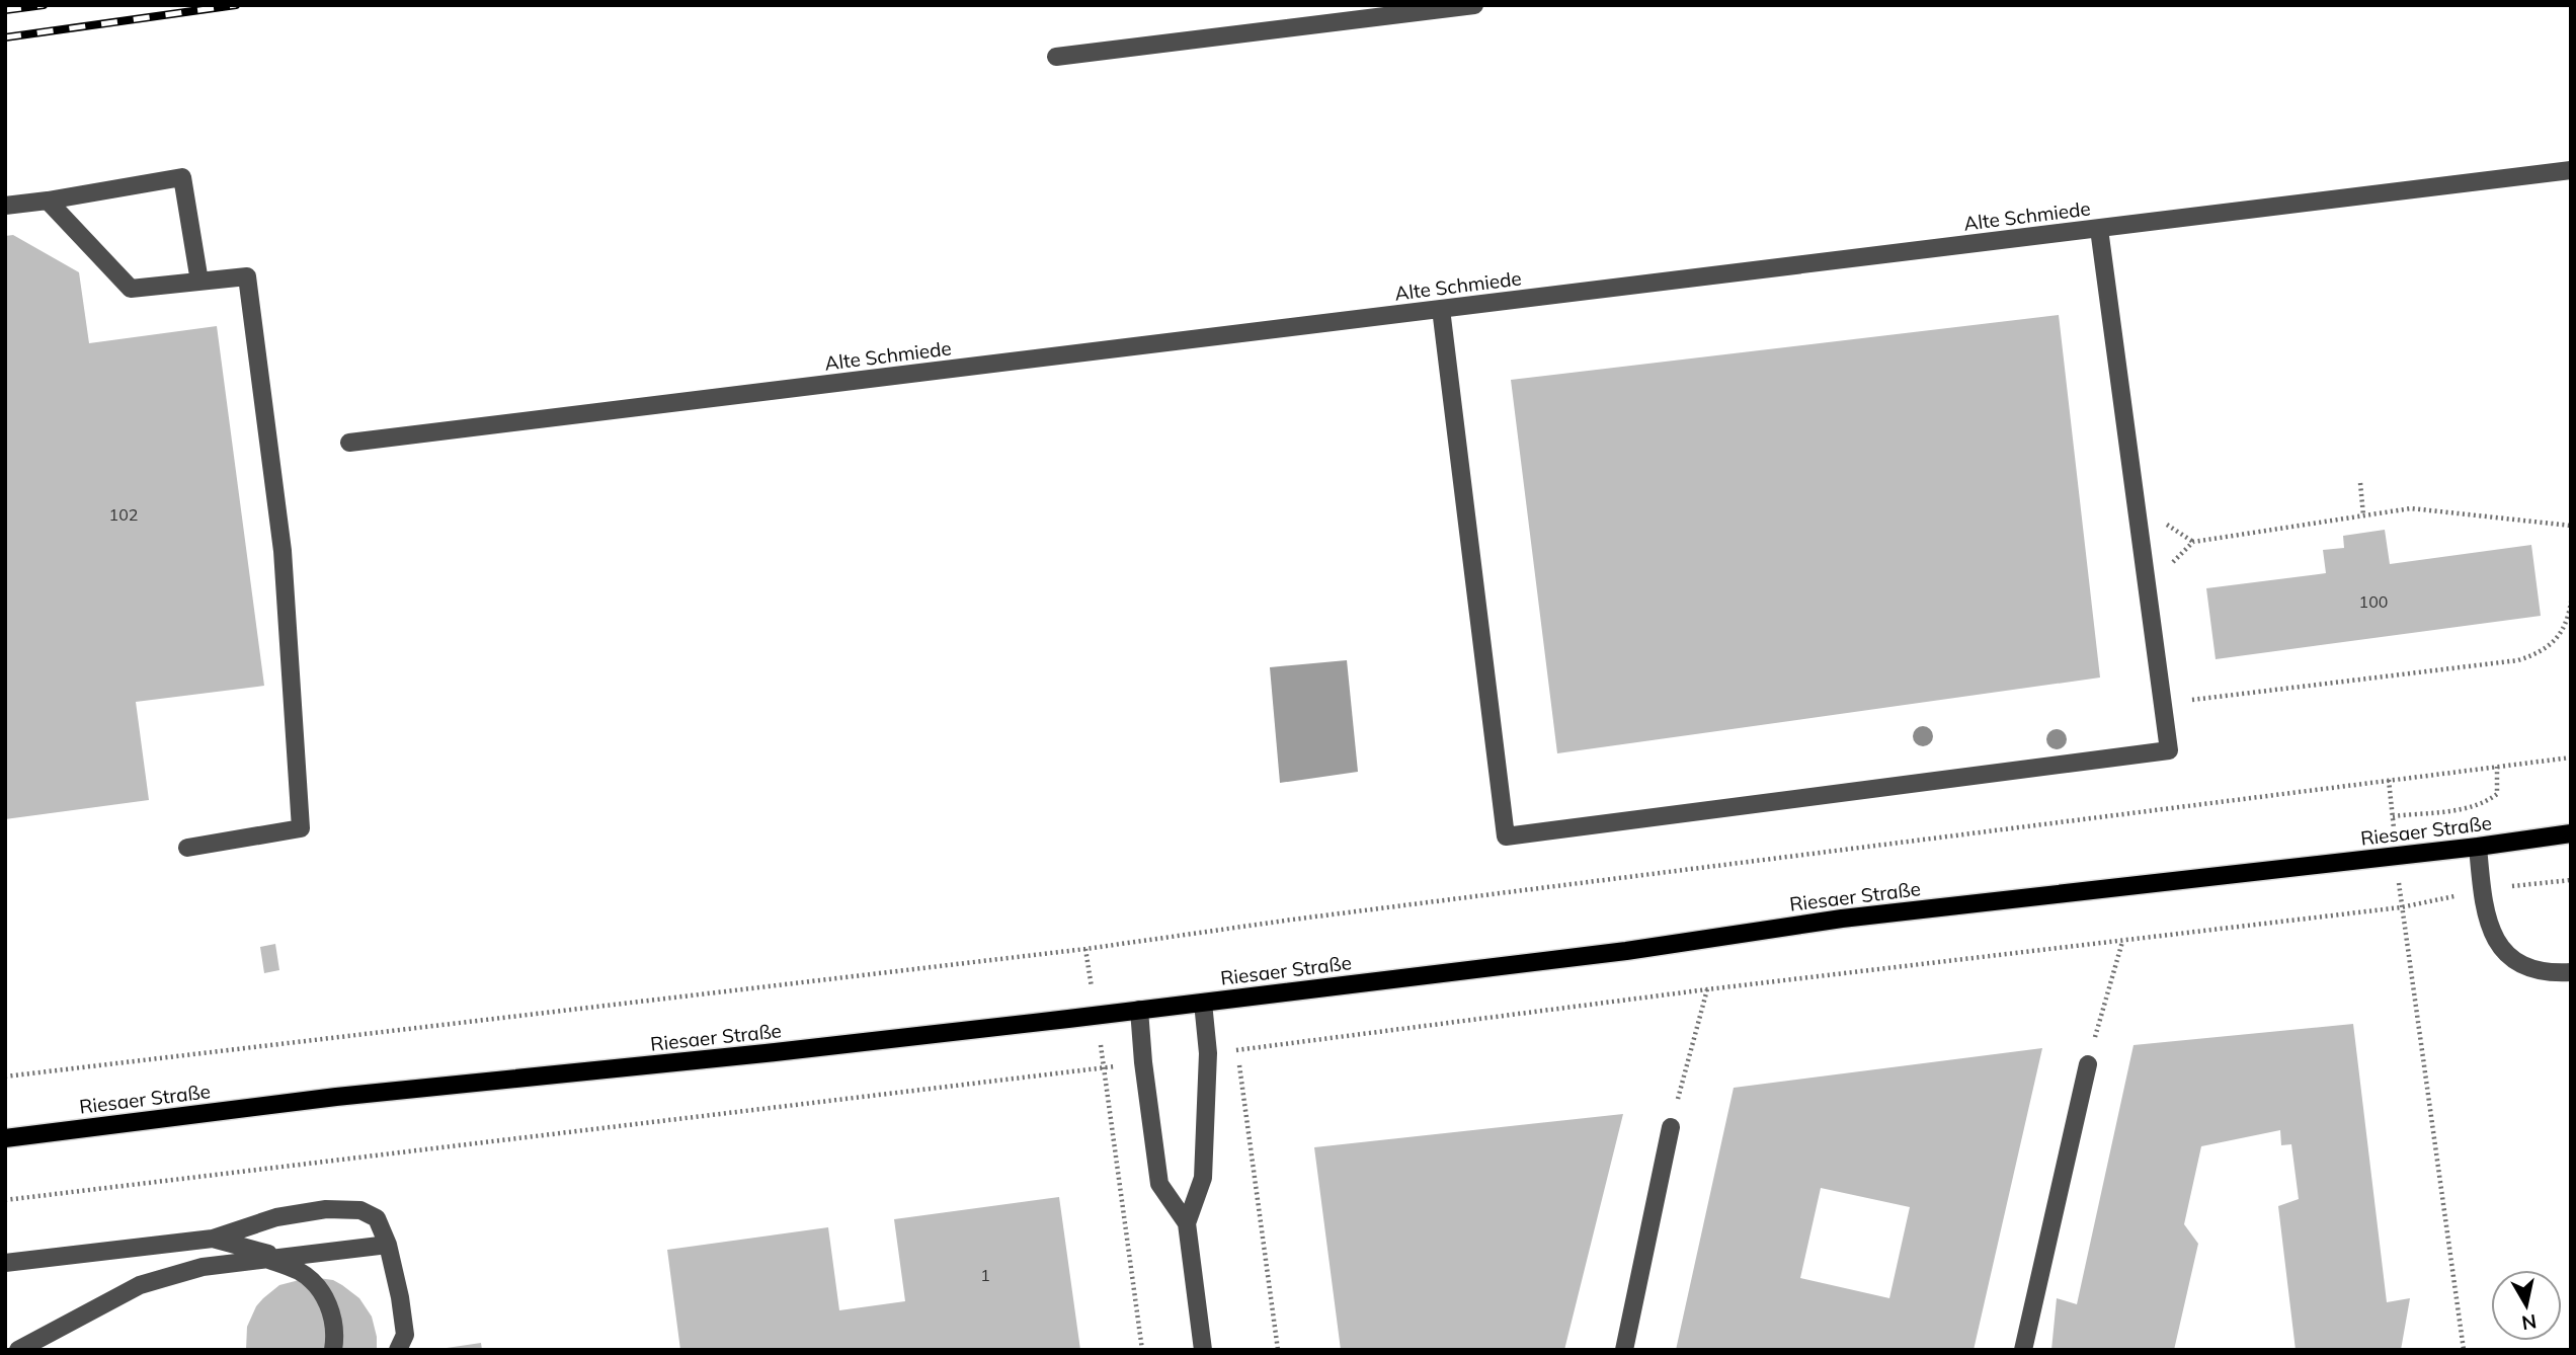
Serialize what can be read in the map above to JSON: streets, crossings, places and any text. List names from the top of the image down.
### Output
{
  "streets": {
    "main road": ["Riesaer Straße"],
    "street": ["Alte Schmiede"]
  },
  "house_numbers": ["102", "100", "1"],
  "north": "bottom"
}
